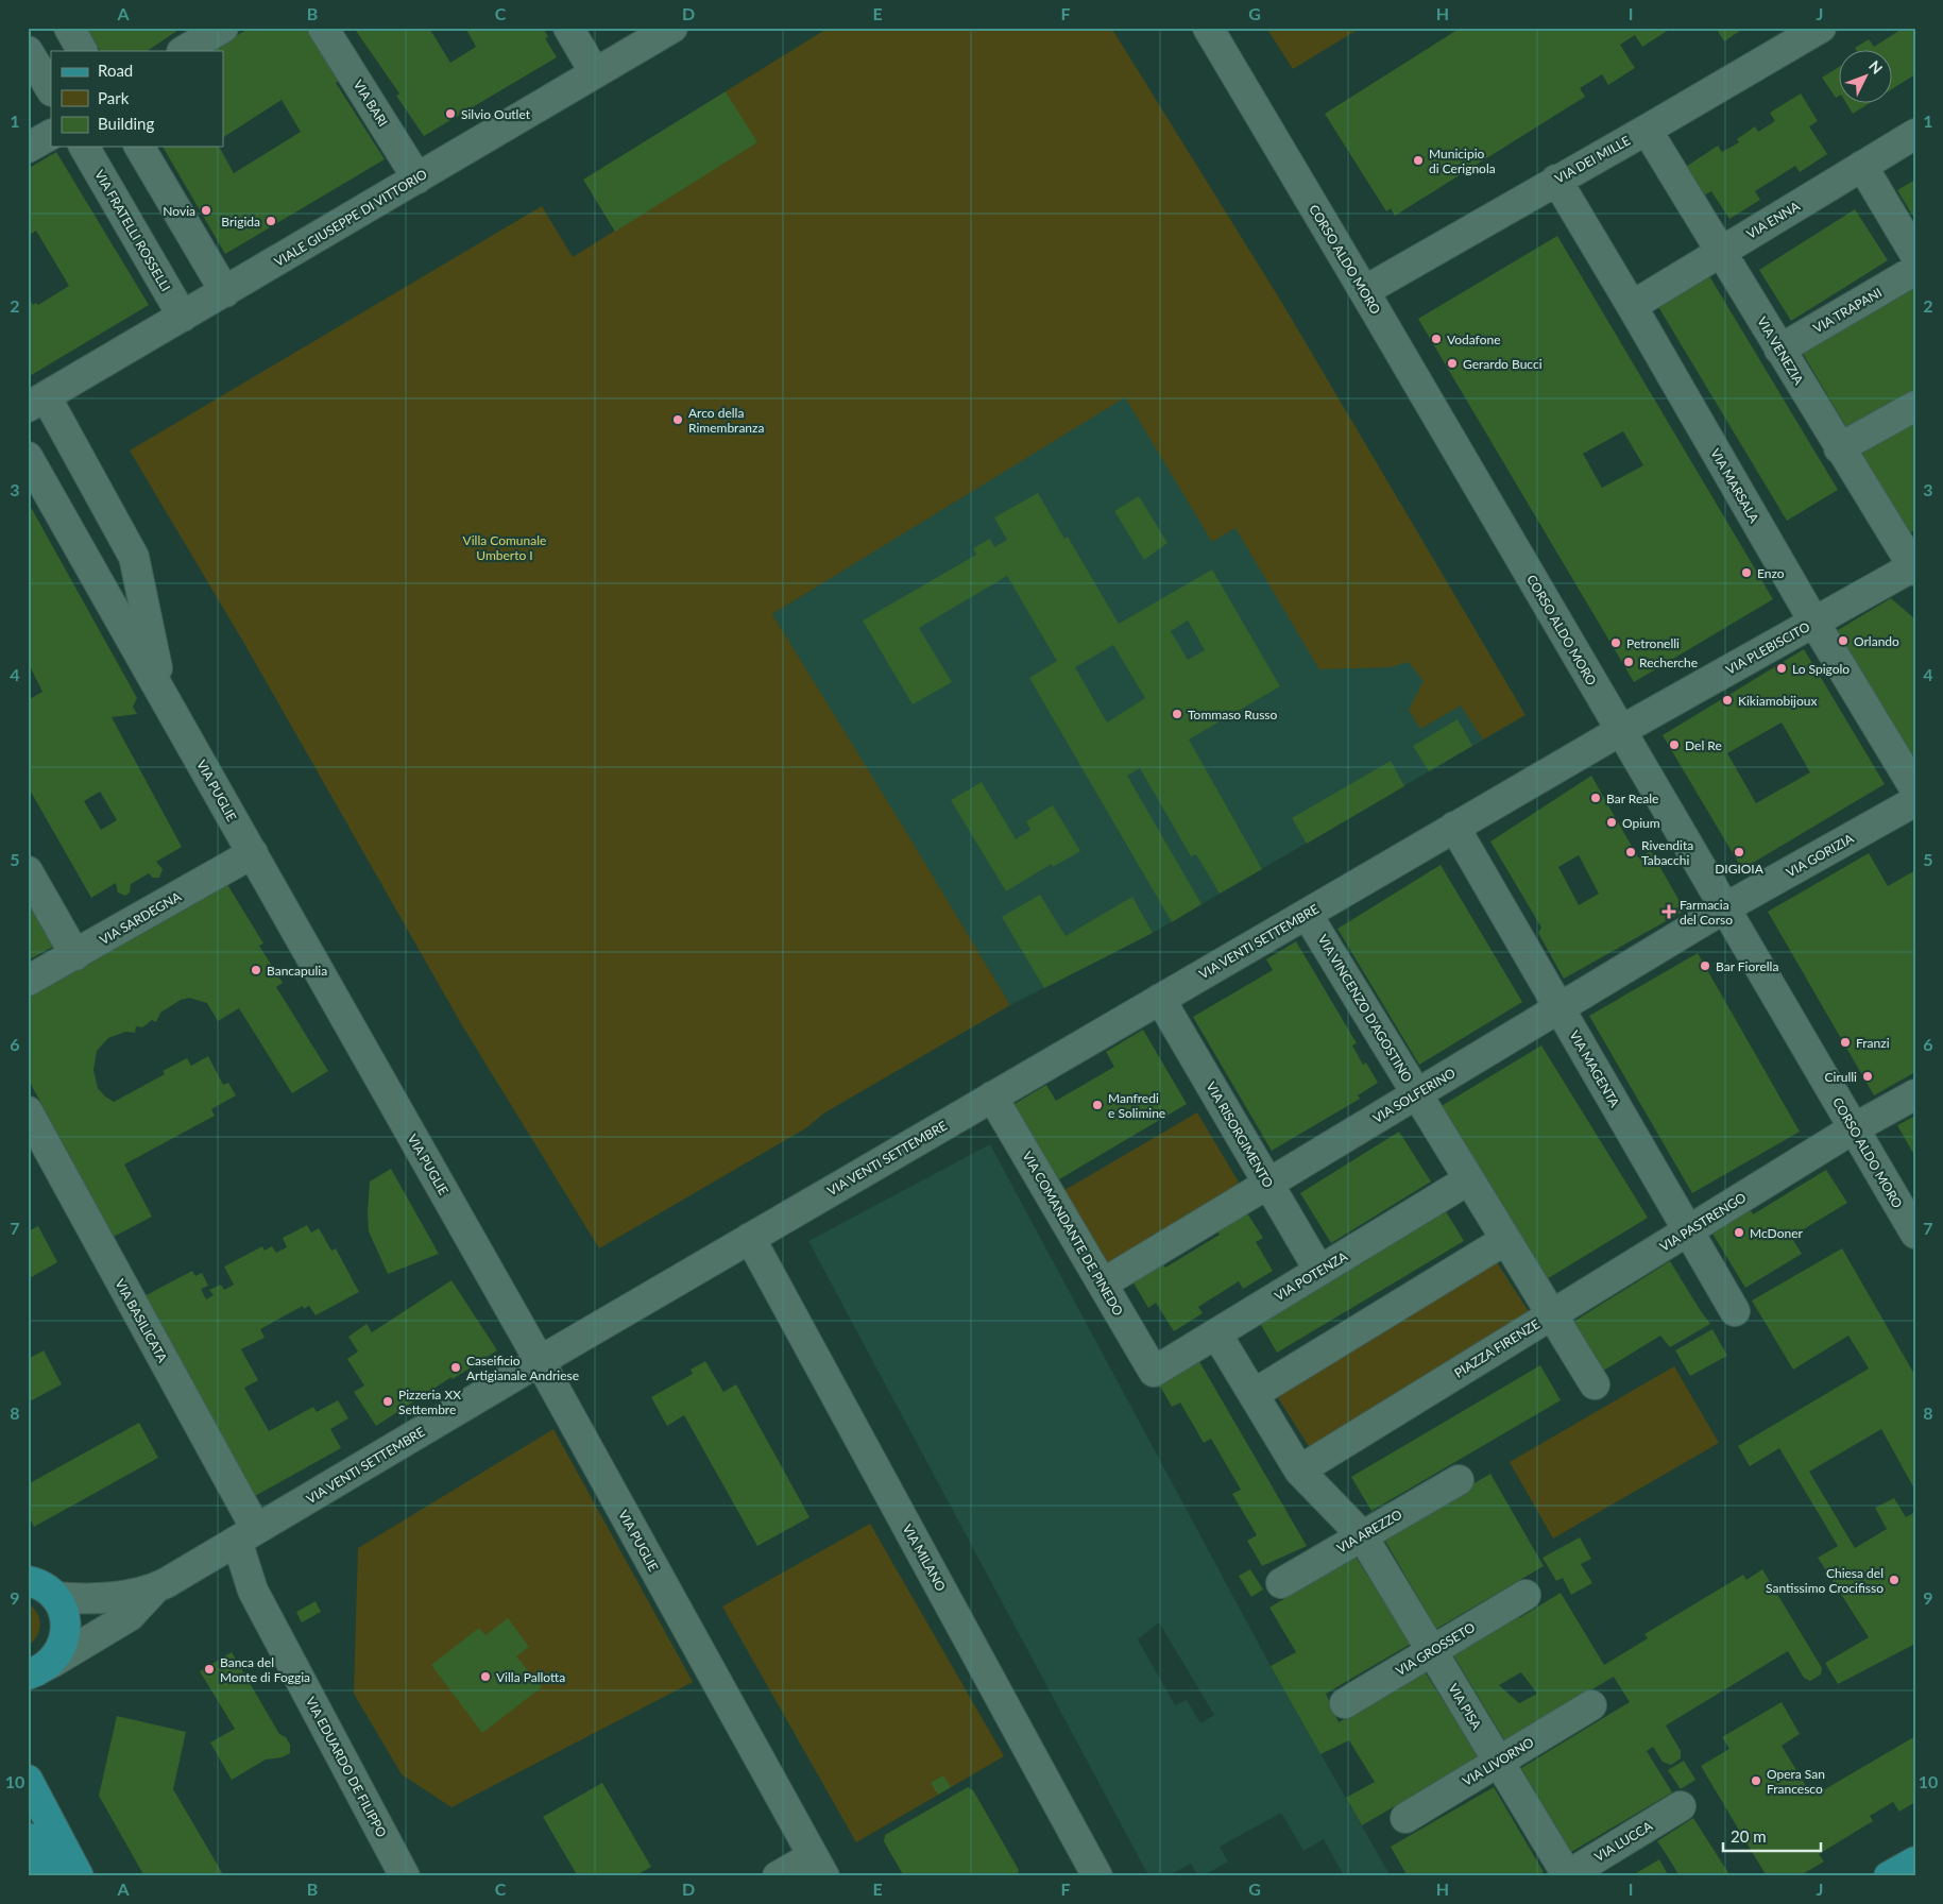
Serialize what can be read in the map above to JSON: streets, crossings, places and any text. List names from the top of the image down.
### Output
{
  "streets": {
    "street": [
      "VIA BARI",
      "VIA DEI MILLE",
      "VIALE GIUSEPPE DI VITTORIO",
      "VIA ENNA",
      "VIA FRATELLI ROSSELLI",
      "CORSO ALDO MORO",
      "VIA TRAPANI",
      "VIA VENEZIA",
      "VIA MARSALA",
      "VIA PLEBISCITO",
      "VIA PUGLIE",
      "VIA GORIZIA",
      "VIA SARDEGNA",
      "VIA VENTI SETTEMBRE",
      "VIA VINCENZO D'AGOSTINO",
      "VIA MAGENTA",
      "VIA SOLFERINO",
      "VIA RISORGIMENTO",
      "VIA PASTRENGO",
      "VIA COMANDANTE DE PINEDO",
      "VIA POTENZA",
      "VIA BASILICATA",
      "PIAZZA FIRENZE",
      "VIA AREZZO",
      "VIA MILANO",
      "VIA GROSSETO",
      "VIA PISA",
      "VIA LIVORNO",
      "VIA EDUARDO DE FILIPPO",
      "VIA LUCCA"
    ]
  },
  "crossings": [
    ["VIA BARI", "VIALE GIUSEPPE DI VITTORIO"],
    ["VIA DEI MILLE", "CORSO ALDO MORO"],
    ["VIA DEI MILLE", "VIA VENEZIA"],
    ["VIA DEI MILLE", "VIA MARSALA"],
    ["VIALE GIUSEPPE DI VITTORIO", "VIA FRATELLI ROSSELLI"],
    ["VIA ENNA", "VIA VENEZIA"],
    ["VIA ENNA", "VIA MARSALA"],
    ["CORSO ALDO MORO", "VIA PLEBISCITO"],
    ["CORSO ALDO MORO", "VIA GORIZIA"],
    ["CORSO ALDO MORO", "VIA VENTI SETTEMBRE"],
    ["CORSO ALDO MORO", "VIA SOLFERINO"],
    ["CORSO ALDO MORO", "VIA PASTRENGO"],
    ["VIA TRAPANI", "VIA VENEZIA"],
    ["VIA VENEZIA", "VIA PLEBISCITO"],
    ["VIA MARSALA", "VIA PLEBISCITO"],
    ["VIA PLEBISCITO", "VIA VENTI SETTEMBRE"],
    ["VIA PUGLIE", "VIA SARDEGNA"],
    ["VIA PUGLIE", "VIA VENTI SETTEMBRE"],
    ["VIA GORIZIA", "VIA SOLFERINO"],
    ["VIA VENTI SETTEMBRE", "VIA VINCENZO D'AGOSTINO"],
    ["VIA VENTI SETTEMBRE", "VIA MAGENTA"],
    ["VIA VENTI SETTEMBRE", "VIA RISORGIMENTO"],
    ["VIA VENTI SETTEMBRE", "VIA COMANDANTE DE PINEDO"],
    ["VIA VENTI SETTEMBRE", "VIA BASILICATA"],
    ["VIA VENTI SETTEMBRE", "VIA MILANO"],
    ["VIA VENTI SETTEMBRE", "VIA EDUARDO DE FILIPPO"],
    ["VIA VINCENZO D'AGOSTINO", "VIA SOLFERINO"],
    ["VIA VINCENZO D'AGOSTINO", "VIA POTENZA"],
    ["VIA VINCENZO D'AGOSTINO", "PIAZZA FIRENZE"],
    ["VIA MAGENTA", "VIA SOLFERINO"],
    ["VIA MAGENTA", "VIA PASTRENGO"],
    ["VIA SOLFERINO", "VIA RISORGIMENTO"],
    ["VIA SOLFERINO", "VIA COMANDANTE DE PINEDO"],
    ["VIA RISORGIMENTO", "VIA POTENZA"],
    ["VIA PASTRENGO", "PIAZZA FIRENZE"],
    ["VIA COMANDANTE DE PINEDO", "VIA POTENZA"],
    ["VIA BASILICATA", "VIA EDUARDO DE FILIPPO"],
    ["PIAZZA FIRENZE", "VIA PISA"],
    ["VIA AREZZO", "VIA PISA"],
    ["VIA GROSSETO", "VIA PISA"],
    ["VIA PISA", "VIA LIVORNO"],
    ["VIA PISA", "VIA LUCCA"]
  ],
  "parks": ["Villa Comunale Umberto I"],
  "places": {
    "other": [
      "Silvio Outlet",
      "Municipio di Cerignola",
      "Novia",
      "Brigida",
      "Vodafone",
      "Gerardo Bucci",
      "Arco della Rimembranza",
      "Enzo",
      "Orlando",
      "Petronelli",
      "Recherche",
      "Lo Spigolo",
      "Kikiamobijoux",
      "Tommaso Russo",
      "Del Re",
      "Bar Reale",
      "Opium",
      "Rivendita Tabacchi",
      "DIGIOIA",
      "Bar Fiorella",
      "Bancapulia",
      "Franzi",
      "Cirulli",
      "Manfredi e Solimine",
      "McDoner",
      "Caseificio Artigianale Andriese",
      "Pizzeria XX Settembre",
      "Chiesa del Santissimo Crocifisso",
      "Banca del Monte di Foggia",
      "Villa Pallotta",
      "Opera San Francesco"
    ],
    "health": ["Farmacia del Corso"]
  },
  "legend": ["Road", "Park", "Building"],
  "scale_bar": "20 m",
  "north": "top right",
  "grid": {
    "columns": [
      "A",
      "B",
      "C",
      "D",
      "E",
      "F",
      "G",
      "H",
      "I",
      "J"
    ],
    "rows": [
      "1",
      "2",
      "3",
      "4",
      "5",
      "6",
      "7",
      "8",
      "9",
      "10"
    ]
  }
}
